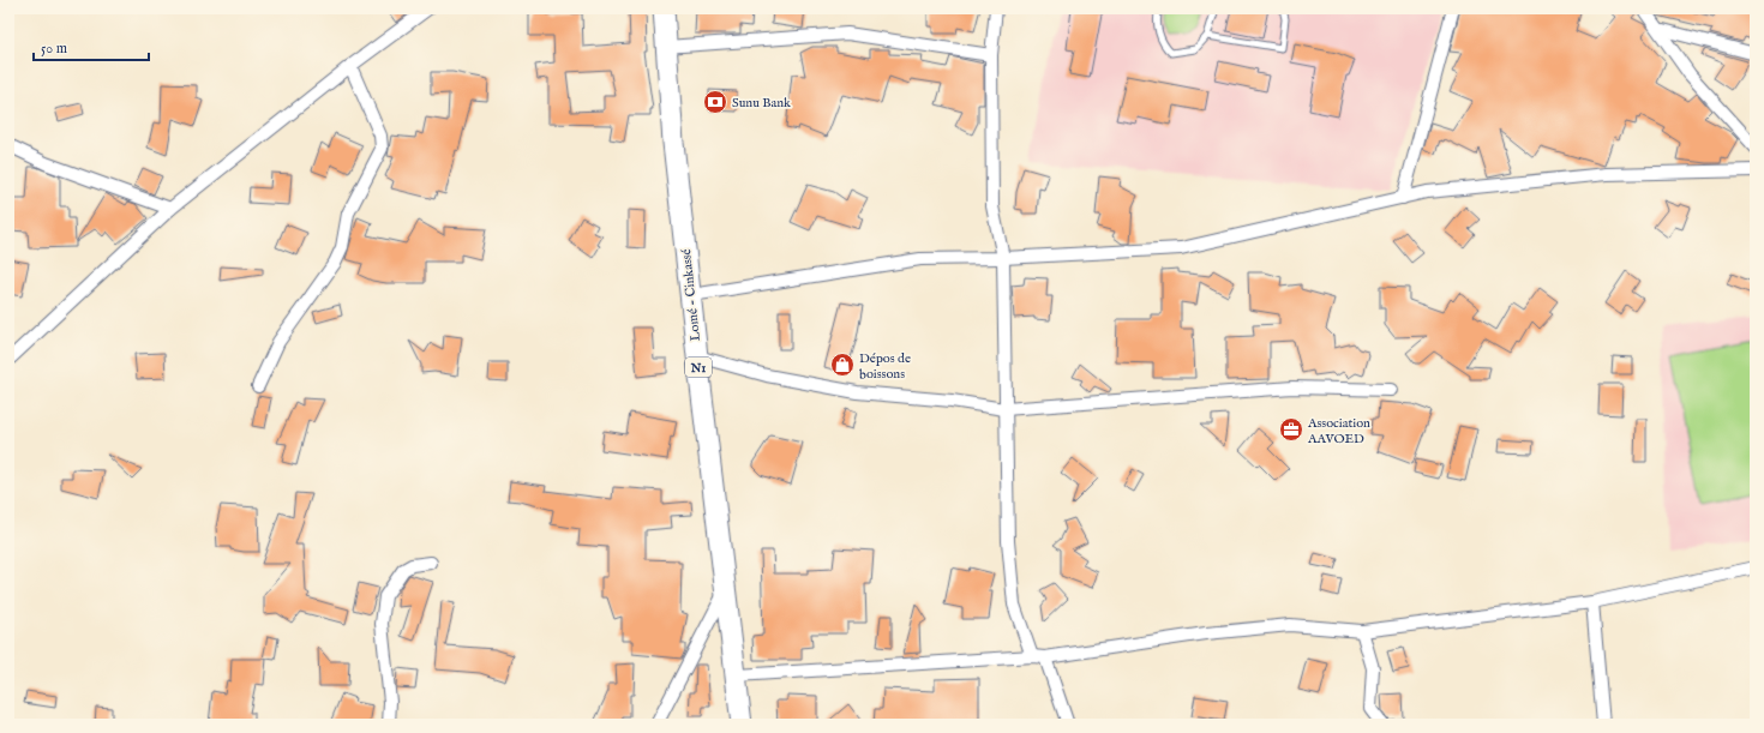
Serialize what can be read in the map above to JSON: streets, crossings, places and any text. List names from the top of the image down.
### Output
{
  "streets": {
    "highway": ["Lomé - Cinkassé", "N1"]
  },
  "places": {
    "bank": ["Sunu Bank"],
    "shop": ["Dépos de boissons"],
    "office": ["Association AAVOED"]
  },
  "scale_bar": "50 m"
}
